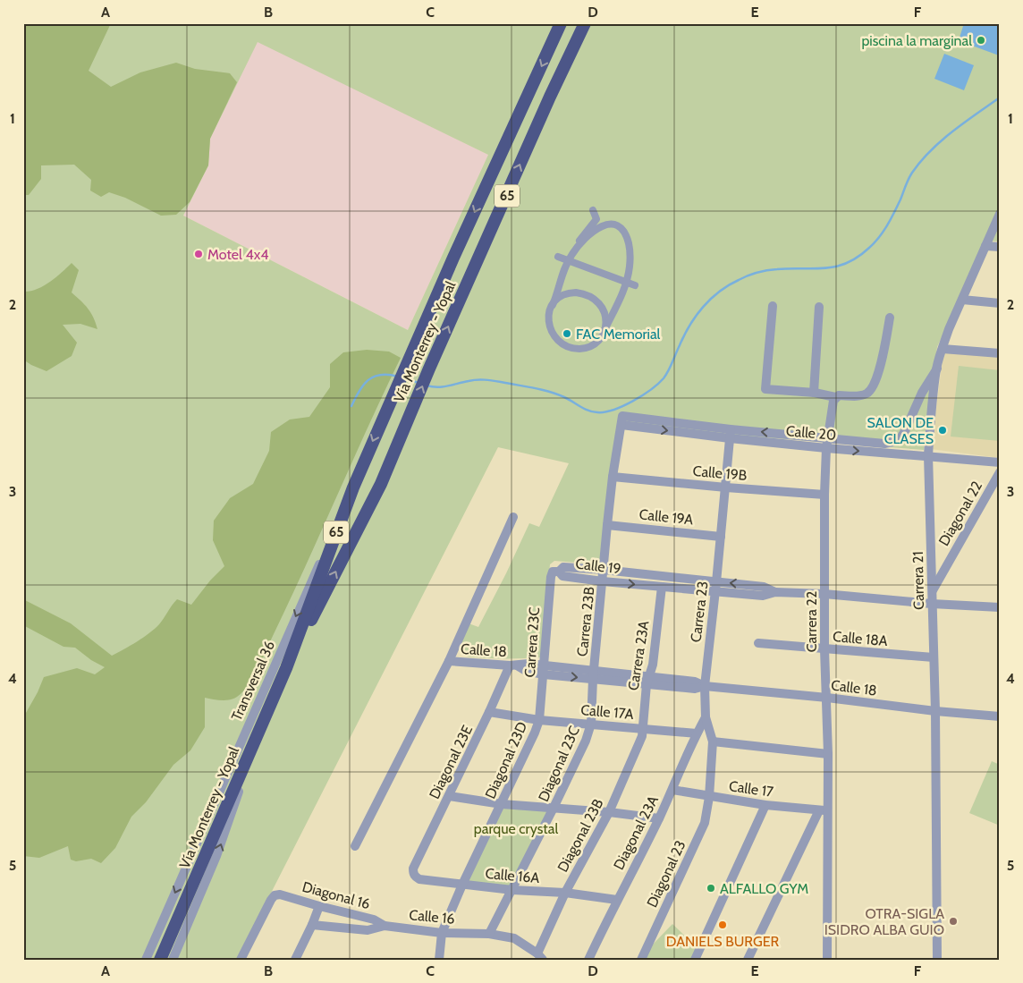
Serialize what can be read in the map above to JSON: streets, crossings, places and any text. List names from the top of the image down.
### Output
{
  "streets": {
    "highway": ["65", "Vía Monterrey - Yopal"],
    "street": [
      "Calle 20",
      "Calle 19B",
      "Diagonal 22",
      "Calle 19A",
      "Calle 19",
      "Carrera 21",
      "Carrera 23",
      "Carrera 23B",
      "Carrera 22",
      "Calle 18A",
      "Carrera 23C",
      "Calle 18",
      "Carrera 23A",
      "Transversal 36",
      "Calle 17A",
      "Diagonal 23D",
      "Diagonal 23E",
      "Diagonal 23C",
      "Calle 17",
      "Diagonal 23A",
      "Diagonal 23B",
      "Diagonal 23",
      "Calle 16A",
      "Diagonal 16",
      "Calle 16"
    ]
  },
  "crossings": [
    ["Vía Monterrey - Yopal", "Transversal 36"],
    ["Calle 20", "Carrera 21"],
    ["Calle 20", "Carrera 23"],
    ["Calle 20", "Carrera 23B"],
    ["Calle 20", "Carrera 22"],
    ["Calle 19B", "Carrera 23"],
    ["Calle 19B", "Carrera 23B"],
    ["Calle 19B", "Carrera 22"],
    ["Diagonal 22", "Carrera 21"],
    ["Calle 19A", "Carrera 23"],
    ["Calle 19A", "Carrera 23B"],
    ["Calle 19", "Carrera 21"],
    ["Calle 19", "Carrera 23"],
    ["Calle 19", "Carrera 23B"],
    ["Calle 19", "Carrera 22"],
    ["Calle 19", "Carrera 23C"],
    ["Calle 19", "Carrera 23A"],
    ["Carrera 21", "Calle 18A"],
    ["Carrera 21", "Calle 18"],
    ["Carrera 23", "Calle 18"],
    ["Carrera 23", "Calle 17"],
    ["Carrera 23", "Diagonal 23A"],
    ["Carrera 23", "Diagonal 23"],
    ["Carrera 23B", "Calle 18"],
    ["Carrera 23B", "Calle 17A"],
    ["Carrera 23B", "Diagonal 23C"],
    ["Carrera 22", "Calle 18A"],
    ["Carrera 22", "Calle 18"],
    ["Carrera 22", "Calle 17"],
    ["Carrera 23C", "Calle 18"],
    ["Carrera 23C", "Calle 17A"],
    ["Carrera 23C", "Diagonal 23D"],
    ["Calle 18", "Carrera 23A"],
    ["Calle 18", "Diagonal 23E"],
    ["Carrera 23A", "Calle 17A"],
    ["Carrera 23A", "Diagonal 23B"],
    ["Calle 17A", "Diagonal 23D"],
    ["Calle 17A", "Diagonal 23E"],
    ["Calle 17A", "Diagonal 23C"],
    ["Calle 17A", "Diagonal 23A"],
    ["Calle 17A", "Diagonal 23B"],
    ["Diagonal 23D", "Calle 16A"],
    ["Diagonal 23D", "Calle 16"],
    ["Diagonal 23E", "Calle 16A"],
    ["Diagonal 23C", "Calle 16A"],
    ["Diagonal 23C", "Calle 16"],
    ["Calle 17", "Diagonal 23A"],
    ["Calle 17", "Diagonal 23"],
    ["Diagonal 23A", "Calle 16A"],
    ["Diagonal 23B", "Calle 16A"],
    ["Diagonal 23B", "Calle 16"],
    ["Diagonal 16", "Calle 16"]
  ],
  "parks": ["parque crystal"],
  "places": [
    "piscina la marginal",
    "Motel 4x4",
    "FAC Memorial",
    "SALON DE CLASES",
    "ALFALLO GYM",
    "OTRA-SIGLA ISIDRO ALBA GUIO",
    "DANIELS BURGER"
  ],
  "grid": {
    "columns": [
      "A",
      "B",
      "C",
      "D",
      "E",
      "F"
    ],
    "rows": [
      "1",
      "2",
      "3",
      "4",
      "5"
    ]
  }
}
